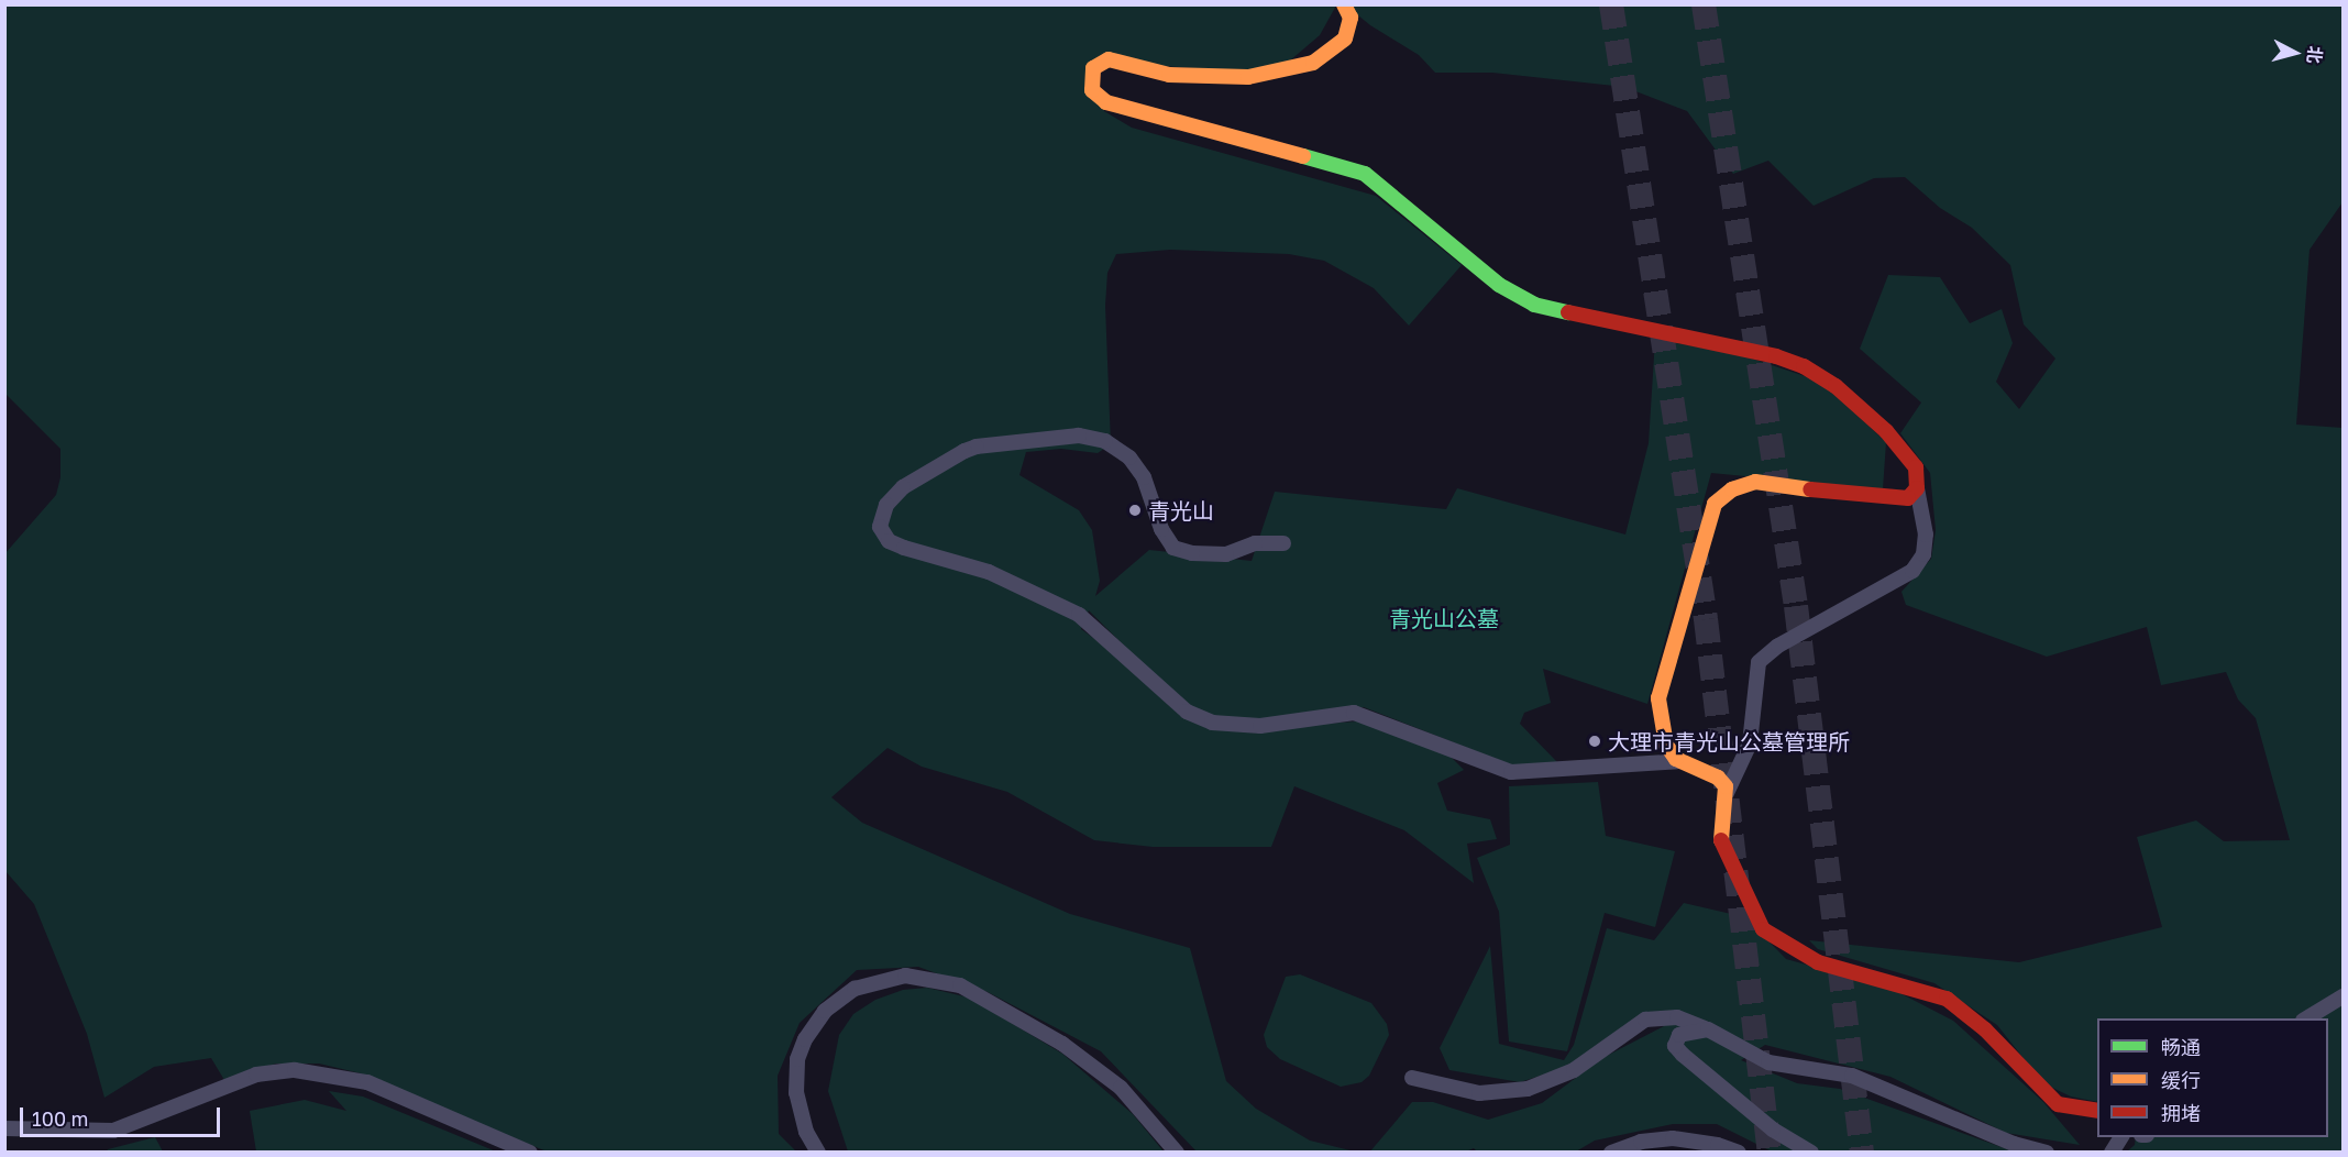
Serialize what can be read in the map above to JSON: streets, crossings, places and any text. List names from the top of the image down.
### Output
{
  "parks": ["青光山公墓"],
  "places": ["青光山", "大理市青光山公墓管理所"],
  "legend": ["畅通", "缓行", "拥堵"],
  "scale_bar": "100 m",
  "north": "right"
}
